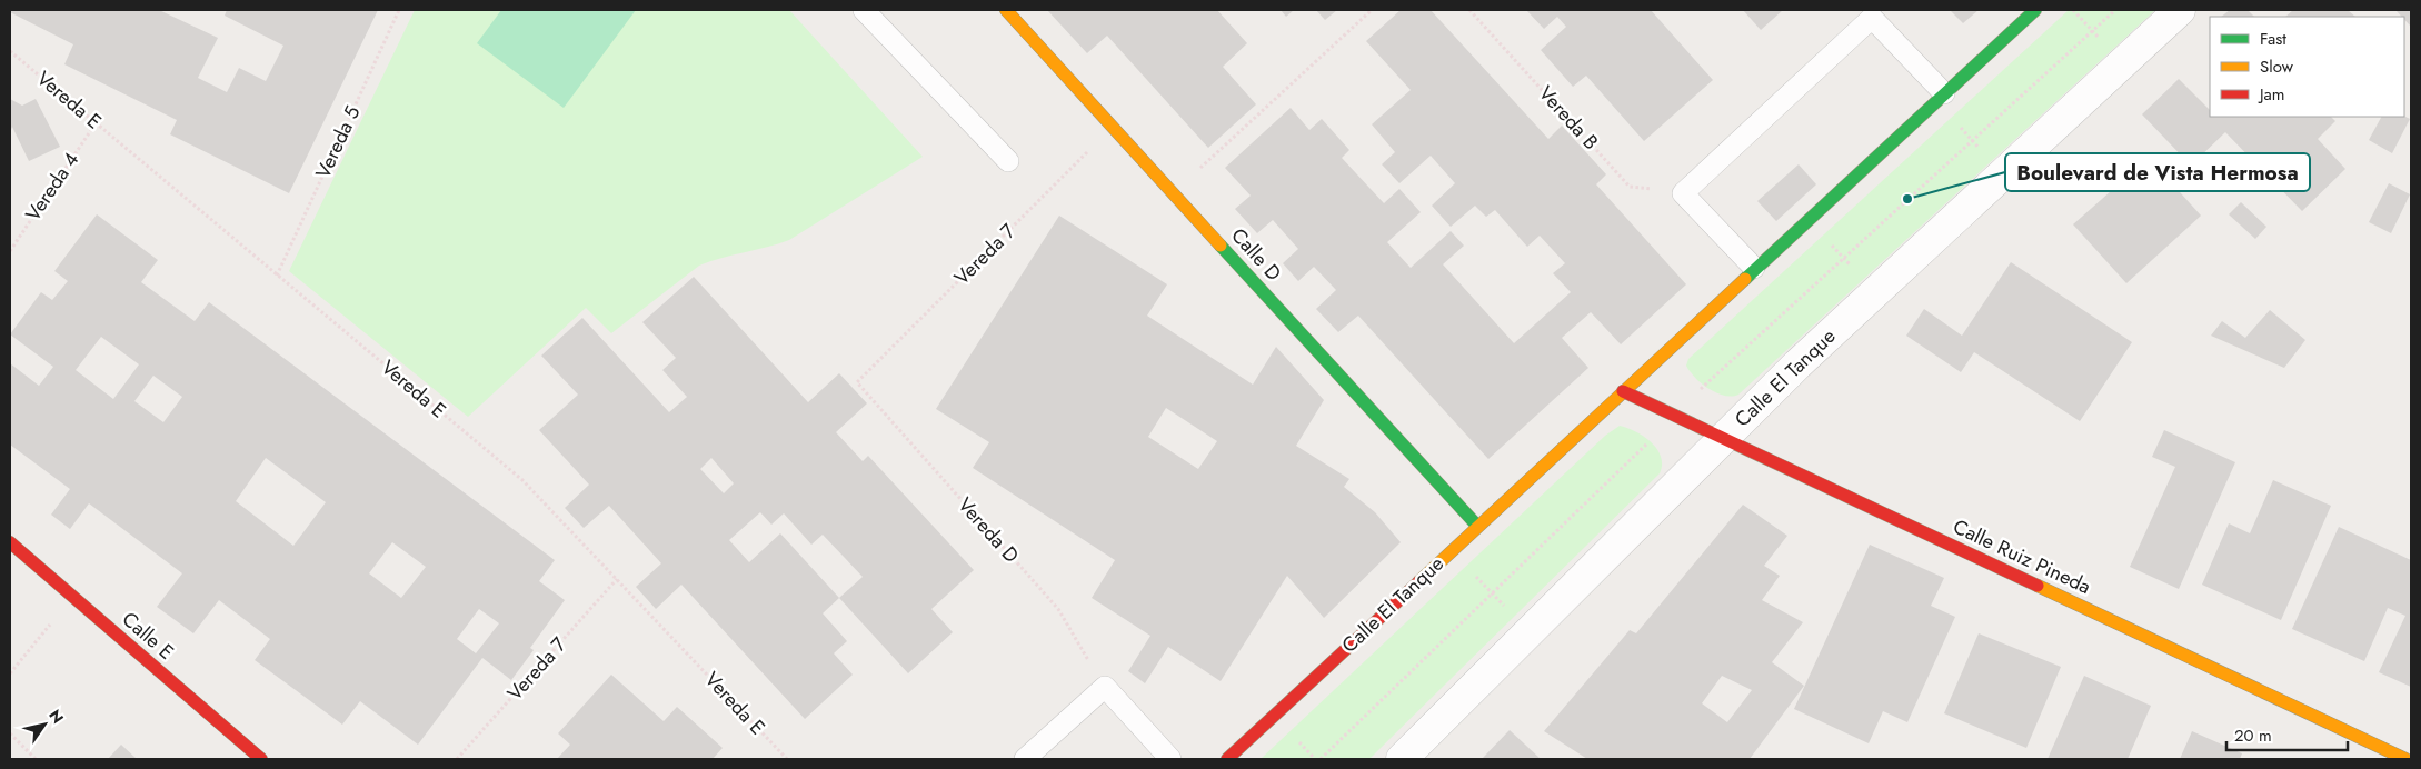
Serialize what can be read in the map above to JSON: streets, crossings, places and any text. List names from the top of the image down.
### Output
{
  "streets": {
    "street": [
      "Calle D",
      "Calle El Tanque",
      "Calle Ruiz Pineda",
      "Calle E"
    ],
    "path": [
      "Vereda E",
      "Vereda B",
      "Vereda 5",
      "Vereda 4",
      "Vereda 7",
      "Vereda D"
    ]
  },
  "crossings": [
    ["Vereda E", "Vereda 5"],
    ["Vereda E", "Vereda 4"],
    ["Vereda E", "Vereda 7"],
    ["Vereda 7", "Calle D"],
    ["Vereda 7", "Vereda D"],
    ["Calle D", "Calle El Tanque"],
    ["Calle El Tanque", "Calle Ruiz Pineda"]
  ],
  "places": ["Boulevard de Vista Hermosa"],
  "legend": ["Fast", "Slow", "Jam"],
  "scale_bar": "20 m",
  "north": "top right"
}
